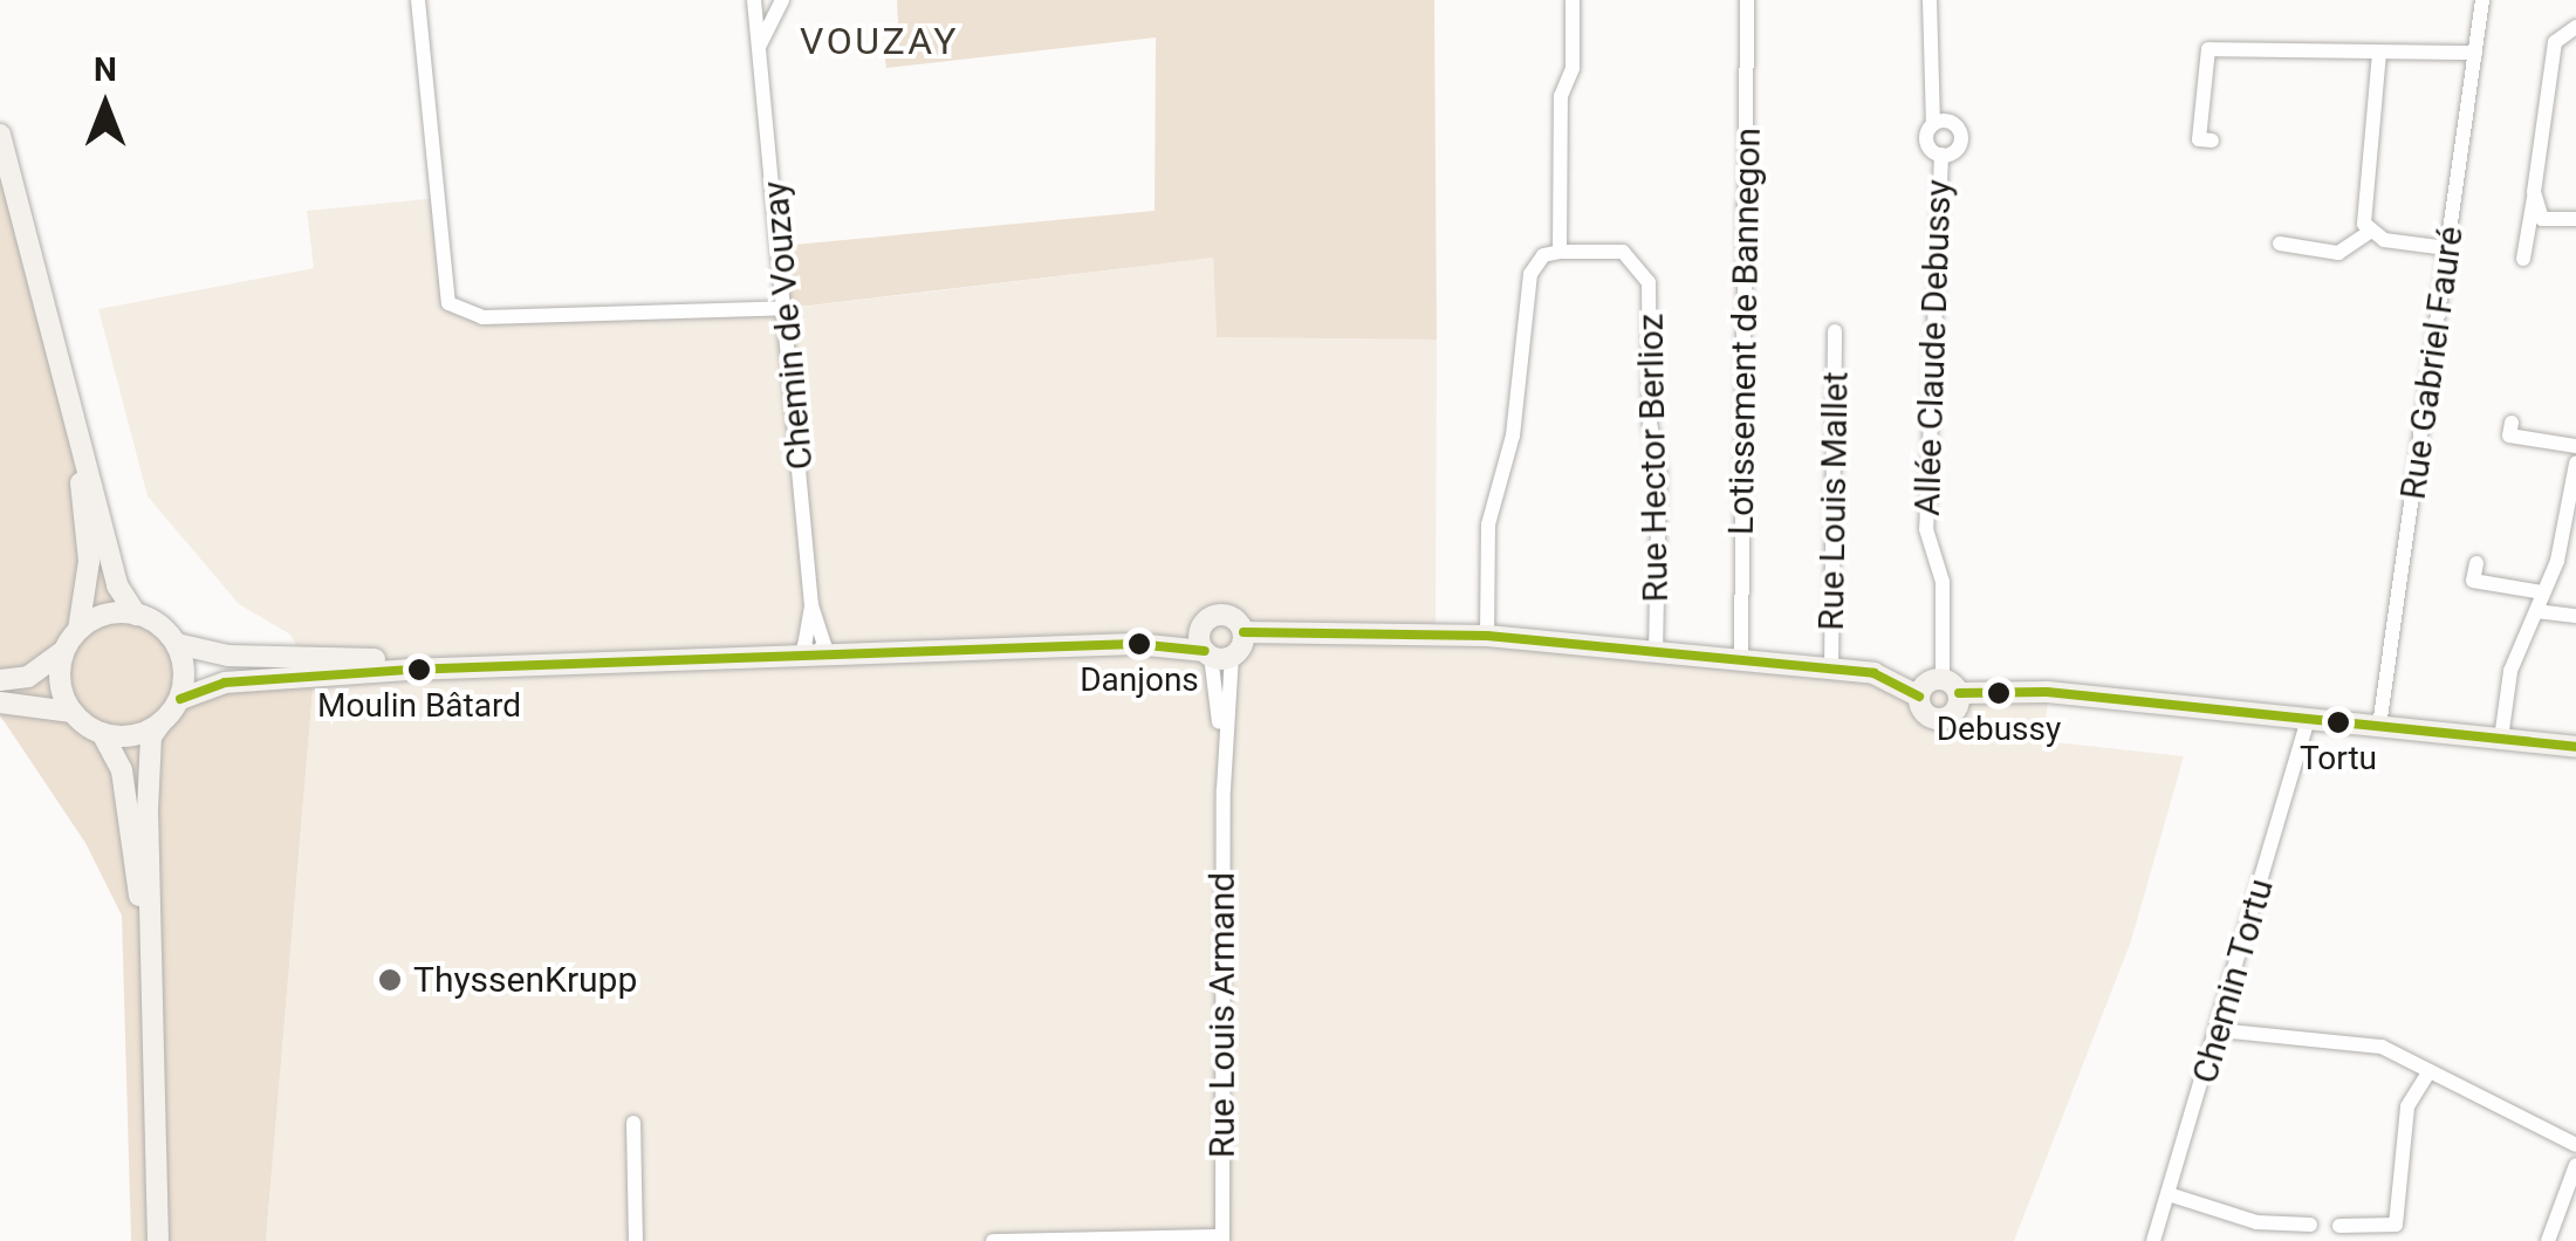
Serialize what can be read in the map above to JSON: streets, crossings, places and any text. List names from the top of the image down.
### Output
{
  "streets": {
    "main road": ["Rue Louis Mallet"],
    "street": [
      "Chemin de Vouzay",
      "Lotissement de Bannegon",
      "Allée Claude Debussy",
      "Rue Gabriel Fauré",
      "Rue Hector Berlioz",
      "Chemin Tortu",
      "Rue Louis Armand"
    ]
  },
  "crossings": [
    ["Chemin de Vouzay", "Rue Louis Mallet"],
    ["Lotissement de Bannegon", "Rue Louis Mallet"],
    ["Allée Claude Debussy", "Rue Louis Mallet"],
    ["Rue Gabriel Fauré", "Rue Louis Mallet"],
    ["Rue Hector Berlioz", "Rue Louis Mallet"],
    ["Rue Louis Mallet", "Chemin Tortu"],
    ["Rue Louis Mallet", "Rue Louis Armand"]
  ],
  "districts": ["VOUZAY"],
  "places": [
    "Danjons",
    "Moulin Bâtard",
    "Debussy",
    "Tortu",
    "ThyssenKrupp"
  ],
  "north": "top"
}
